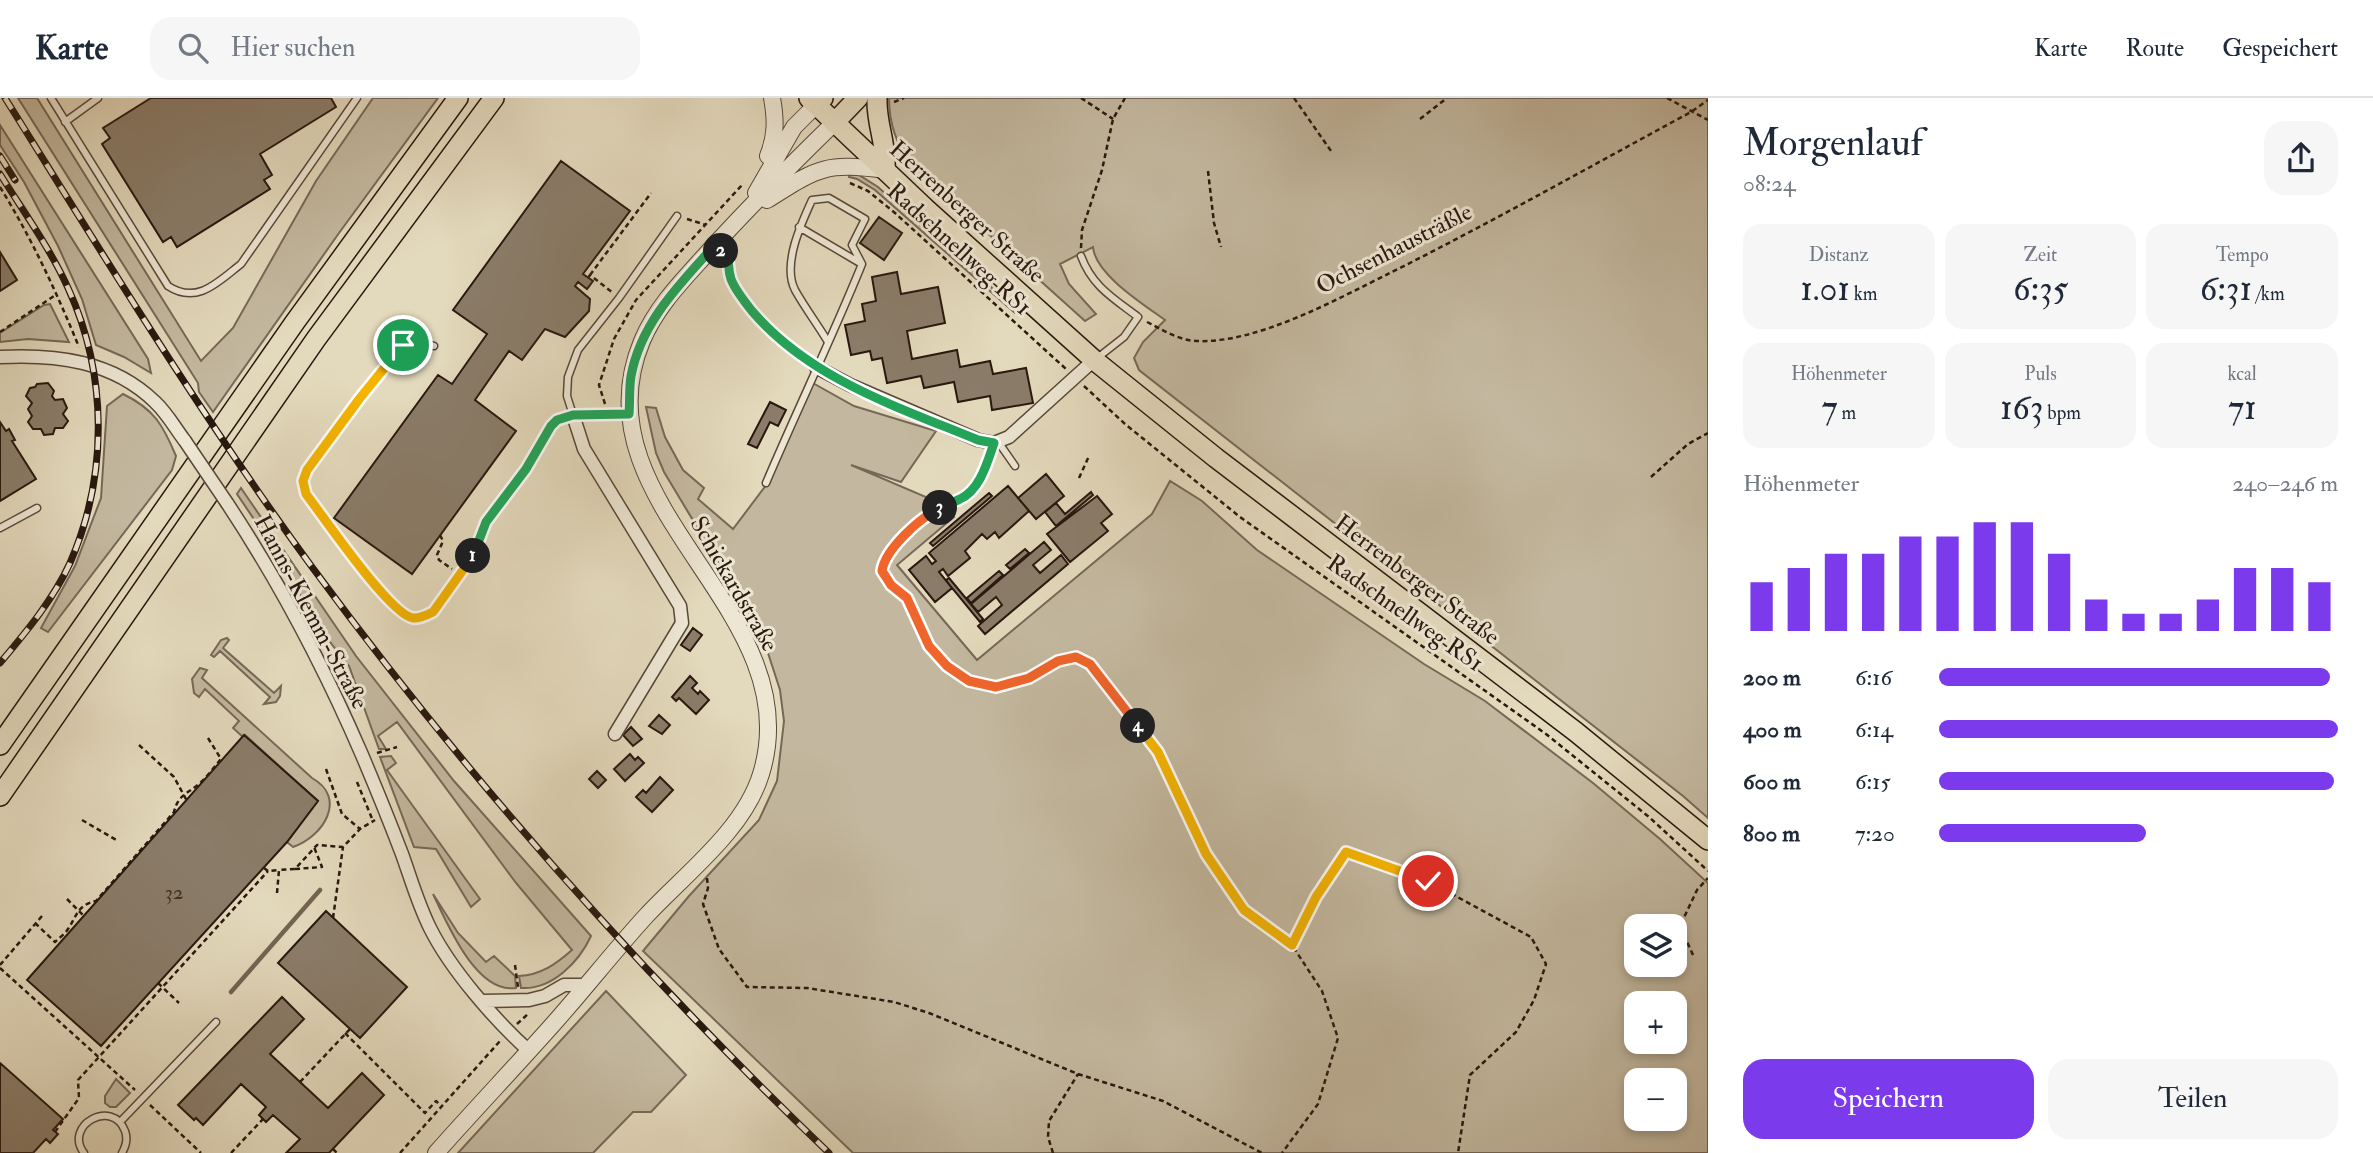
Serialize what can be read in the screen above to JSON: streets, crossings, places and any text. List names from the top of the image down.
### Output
{
  "streets": {
    "main road": ["Herrenberger Straße"],
    "street": ["Schickardstraße", "Hanns-Klemm-Straße"],
    "path": ["Radschnellweg RS1", "Ochsenhausträßle"]
  },
  "crossings": [
    ["Herrenberger Straße", "Schickardstraße"],
    ["Schickardstraße", "Hanns-Klemm-Straße"]
  ],
  "house_numbers": ["32"],
  "page": {
    "header": "Karte",
    "search": "Hier suchen",
    "nav": ["Karte", "Route", "Gespeichert"],
    "heading": ["Morgenlauf", "08:24"],
    "stats": [
      ["Distanz", "1.01 km"],
      ["Zeit", "6:35"],
      ["Tempo", "6:31 /km"],
      ["Höhenmeter", "7 m"],
      ["Puls", "163 bpm"],
      ["kcal", "71"]
    ],
    "pins": [
      "2",
      "3",
      "1",
      "4"
    ],
    "chart": ["Höhenmeter", "240–246 m"],
    "list": [
      {
        "name": "200 m",
        "note": "6:16"
      },
      {
        "name": "400 m",
        "note": "6:14"
      },
      {
        "name": "600 m",
        "note": "6:15"
      },
      {
        "name": "800 m",
        "note": "7:20"
      }
    ],
    "map_buttons": ["+", "−"],
    "buttons": ["Speichern", "Teilen"]
  }
}
